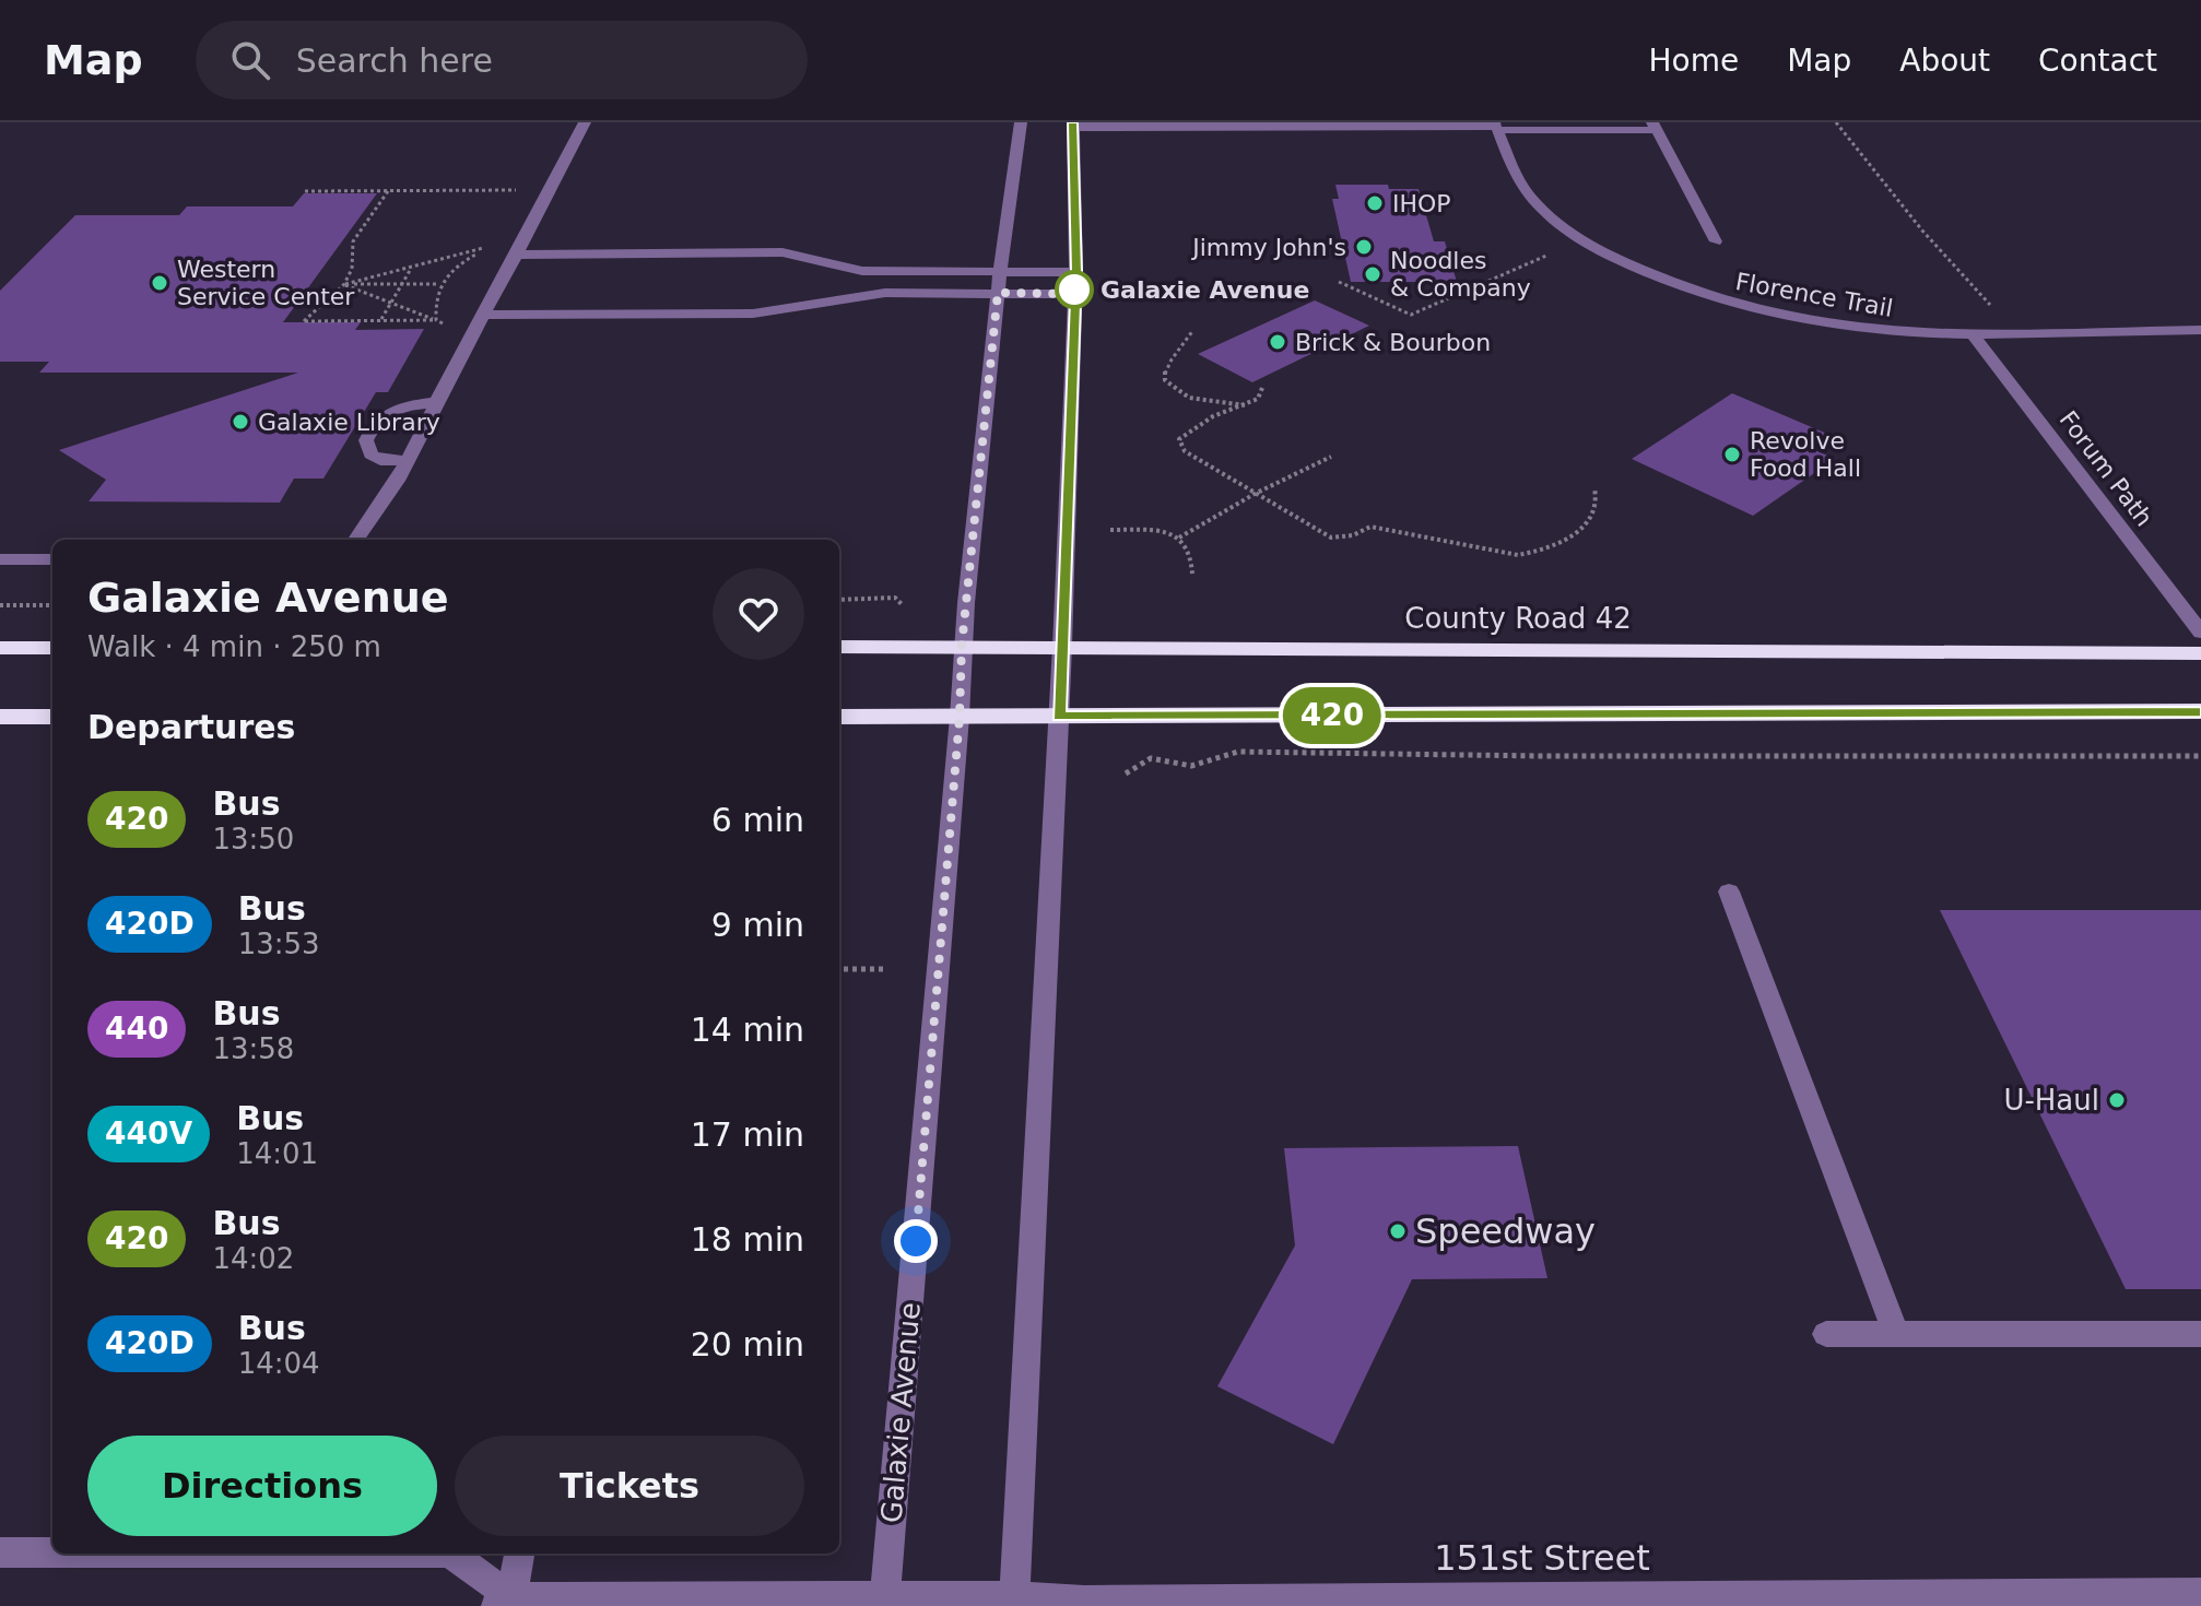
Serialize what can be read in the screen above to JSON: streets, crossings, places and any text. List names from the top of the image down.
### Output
{
  "streets": {
    "highway": ["County Road 42"],
    "street": [
      "Florence Trail",
      "Forum Path",
      "Galaxie Avenue",
      "151st Street"
    ]
  },
  "crossings": [
    ["Florence Trail", "Forum Path"],
    ["County Road 42", "Galaxie Avenue"],
    ["Galaxie Avenue", "151st Street"]
  ],
  "places": [
    "IHOP",
    "Jimmy John's",
    "Noodles & Company",
    "Western Service Center",
    "Galaxie Avenue",
    "Brick & Bourbon",
    "Galaxie Library",
    "Revolve Food Hall",
    "U-Haul",
    "Speedway"
  ],
  "lines": ["bus line 420"],
  "page": {
    "header": "Map",
    "search": "Search here",
    "nav": [
      "Home",
      "Map",
      "About",
      "Contact"
    ],
    "on_map": "420",
    "heading": [
      ["Galaxie Avenue", "Walk · 4 min · 250 m"],
      "Departures"
    ],
    "list": [
      {
        "mark": "420",
        "name": "Bus",
        "note": "13:50",
        "value": "6 min"
      },
      {
        "mark": "420D",
        "name": "Bus",
        "note": "13:53",
        "value": "9 min"
      },
      {
        "mark": "440",
        "name": "Bus",
        "note": "13:58",
        "value": "14 min"
      },
      {
        "mark": "440V",
        "name": "Bus",
        "note": "14:01",
        "value": "17 min"
      },
      {
        "mark": "420",
        "name": "Bus",
        "note": "14:02",
        "value": "18 min"
      },
      {
        "mark": "420D",
        "name": "Bus",
        "note": "14:04",
        "value": "20 min"
      }
    ],
    "buttons": ["Directions", "Tickets"]
  }
}
